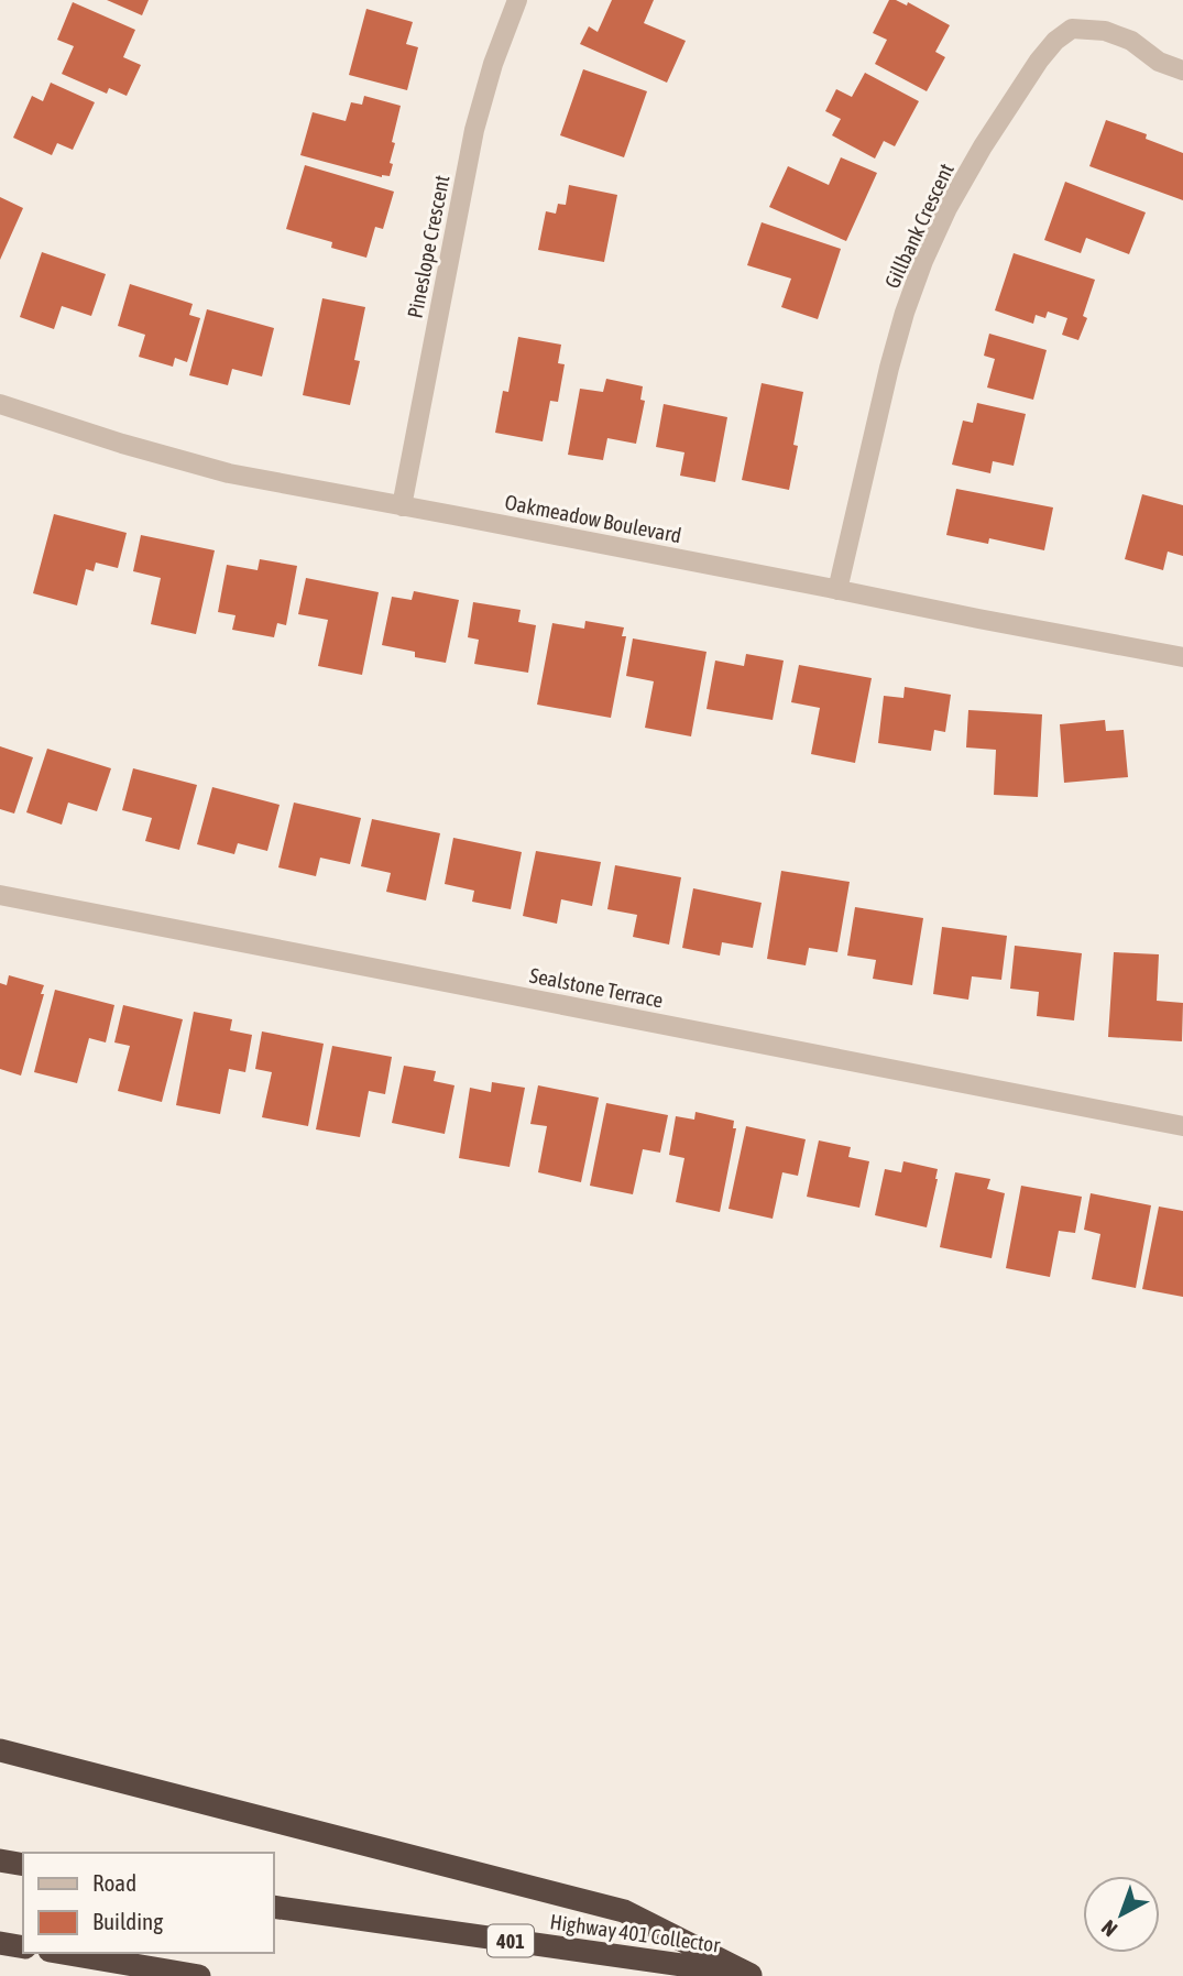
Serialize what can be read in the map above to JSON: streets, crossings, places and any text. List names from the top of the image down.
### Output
{
  "streets": {
    "highway": ["Highway 401 Collector", "401"],
    "street": [
      "Gillbank Crescent",
      "Pineslope Crescent",
      "Oakmeadow Boulevard",
      "Sealstone Terrace"
    ]
  },
  "crossings": [
    ["Gillbank Crescent", "Oakmeadow Boulevard"],
    ["Pineslope Crescent", "Oakmeadow Boulevard"]
  ],
  "legend": ["Road", "Building"],
  "north": "bottom left"
}
